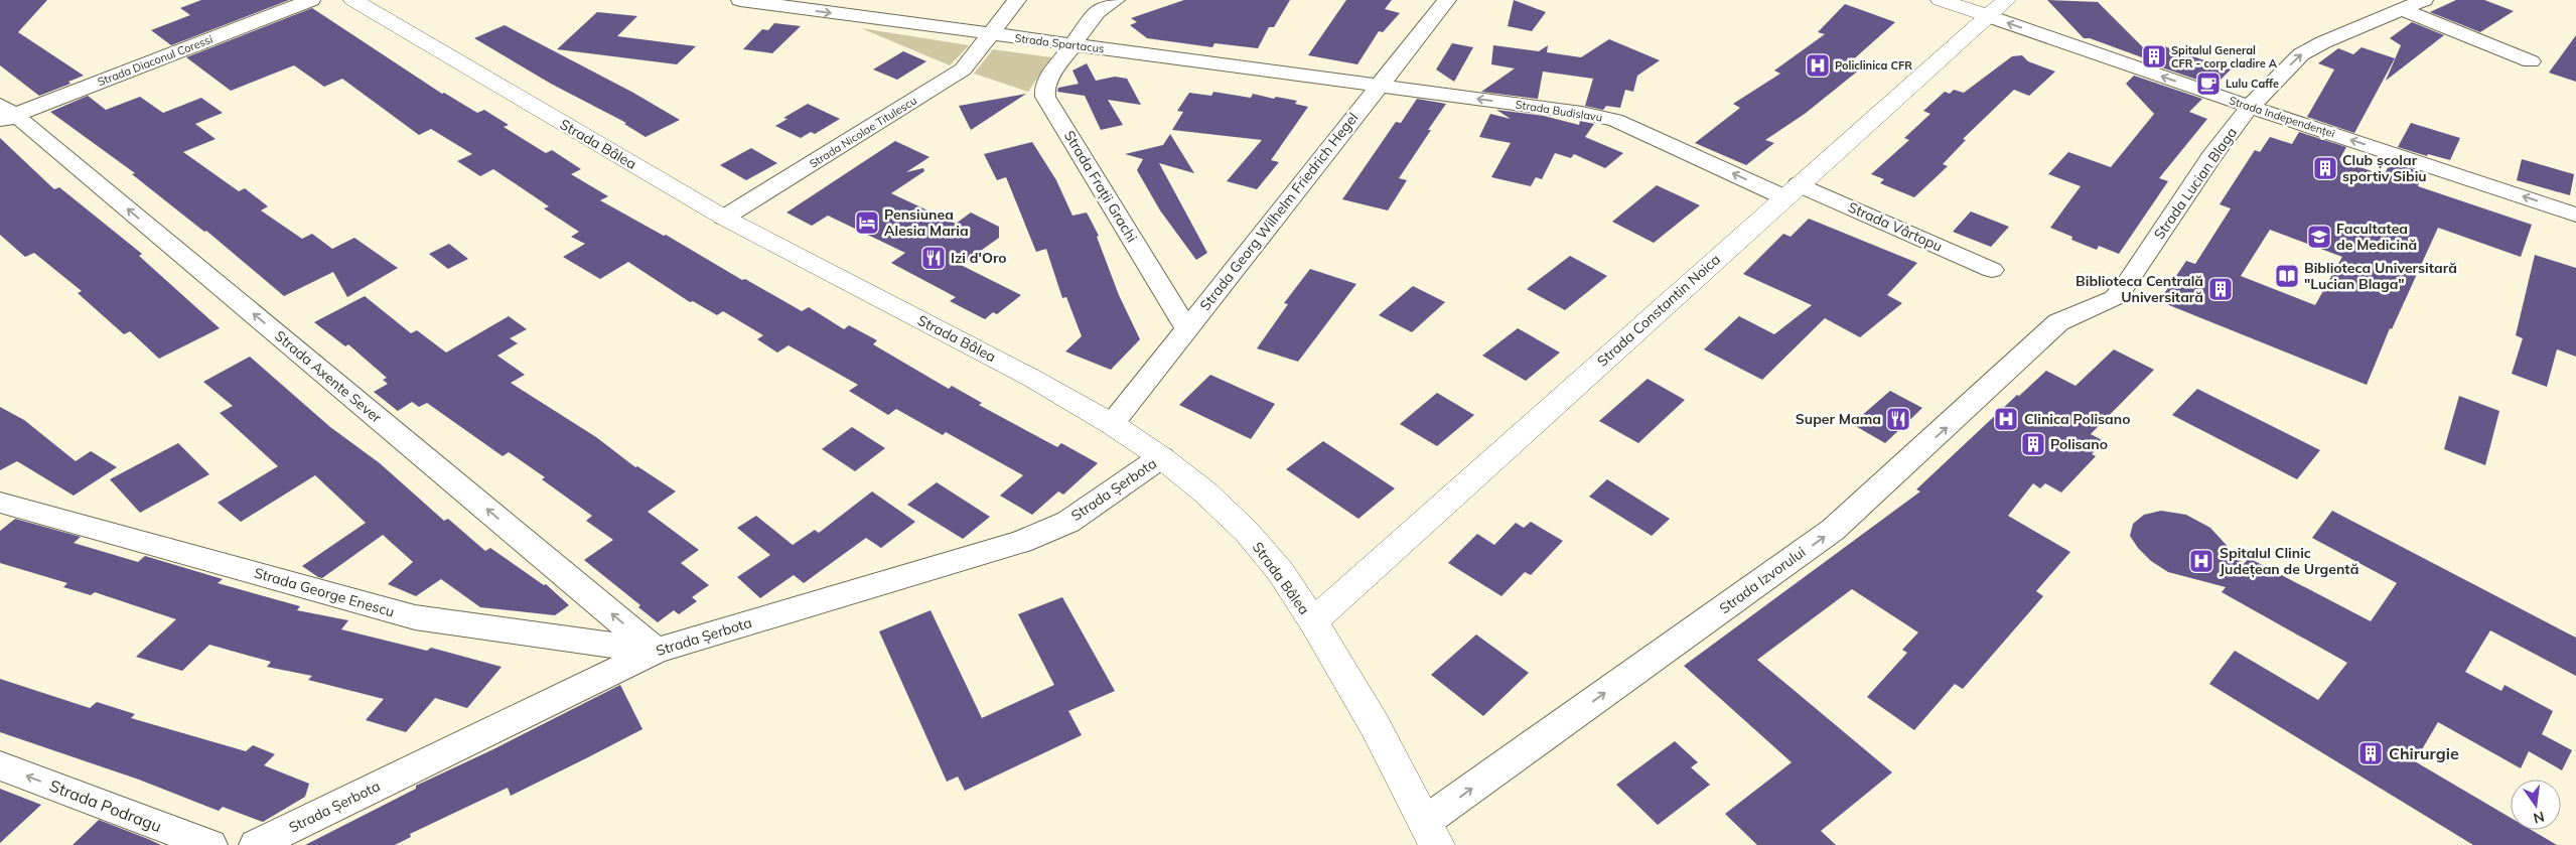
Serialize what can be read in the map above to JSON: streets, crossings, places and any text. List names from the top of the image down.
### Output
{
  "streets": {
    "main road": ["Strada Bâlea", "Strada Constantin Noica"],
    "street": [
      "Strada Spartacus",
      "Strada Diaconul Coressi",
      "Strada Budislavu",
      "Strada Independenței",
      "Strada Nicolae Titulescu",
      "Strada Lucian Blaga",
      "Strada Frații Grachi",
      "Strada Georg Wilhelm Friedrich Hegel",
      "Strada Vârtopu",
      "Strada Axente Sever",
      "Strada Șerbota",
      "Strada Izvorului",
      "Strada George Enescu",
      "Strada Podragu"
    ]
  },
  "crossings": [
    ["Strada Spartacus", "Strada Budislavu"],
    ["Strada Spartacus", "Strada Nicolae Titulescu"],
    ["Strada Spartacus", "Strada Frații Grachi"],
    ["Strada Spartacus", "Strada Georg Wilhelm Friedrich Hegel"],
    ["Strada Diaconul Coressi", "Strada Axente Sever"],
    ["Strada Budislavu", "Strada Georg Wilhelm Friedrich Hegel"],
    ["Strada Budislavu", "Strada Vârtopu"],
    ["Strada Budislavu", "Strada Constantin Noica"],
    ["Strada Independenței", "Strada Lucian Blaga"],
    ["Strada Independenței", "Strada Constantin Noica"],
    ["Strada Nicolae Titulescu", "Strada Bâlea"],
    ["Strada Bâlea", "Strada Georg Wilhelm Friedrich Hegel"],
    ["Strada Bâlea", "Strada Constantin Noica"],
    ["Strada Bâlea", "Strada Șerbota"],
    ["Strada Bâlea", "Strada Izvorului"],
    ["Strada Lucian Blaga", "Strada Izvorului"],
    ["Strada Frații Grachi", "Strada Georg Wilhelm Friedrich Hegel"],
    ["Strada Vârtopu", "Strada Constantin Noica"],
    ["Strada Axente Sever", "Strada Șerbota"],
    ["Strada Axente Sever", "Strada George Enescu"],
    ["Strada Șerbota", "Strada George Enescu"]
  ],
  "one_way": [
    "Strada Spartacus",
    "Strada Budislavu",
    "Strada Independenței",
    "Strada Lucian Blaga",
    "Strada Axente Sever",
    "Strada Izvorului",
    "Strada Podragu"
  ],
  "places": {
    "building": [
      "Spitalul General CFR - corp cladire A",
      "Club școlar sportiv Sibiu",
      "Biblioteca Centrală Universitară",
      "Polisano",
      "Chirurgie"
    ],
    "hospital": ["Policlinica CFR", "Clinica Polisano", "Spitalul Clinic Județean de Urgentă"],
    "cafe": ["Lulu Caffe"],
    "hotel": ["Pensiunea Alesia Maria"],
    "school or university": ["Facultatea de Medicină"],
    "restaurant": ["Izi d'Oro", "Super Mama"],
    "library": ["Biblioteca Universitară \"Lucian Blaga\""]
  },
  "north": "bottom"
}
